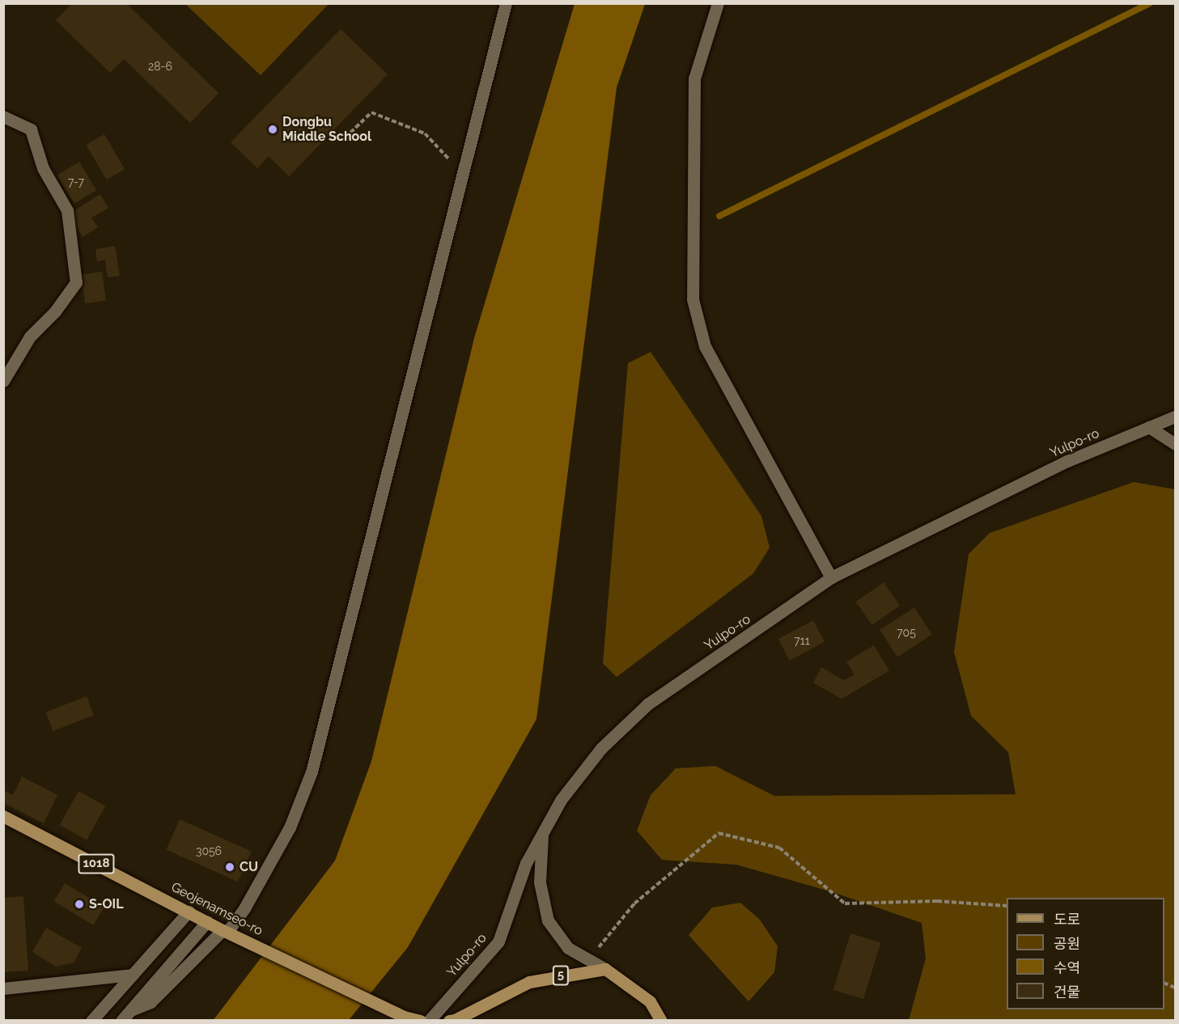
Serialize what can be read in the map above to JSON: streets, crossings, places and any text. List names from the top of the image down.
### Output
{
  "streets": {
    "main road": ["1018", "Geojenamseo-ro", "5"],
    "street": ["Yulpo-ro"]
  },
  "places": ["Dongbu Middle School", "CU", "S-OIL"],
  "house_numbers": [
    "28-6",
    "7-7",
    "705",
    "711",
    "3056"
  ],
  "legend": [
    "도로",
    "공원",
    "수역",
    "건물"
  ]
}
